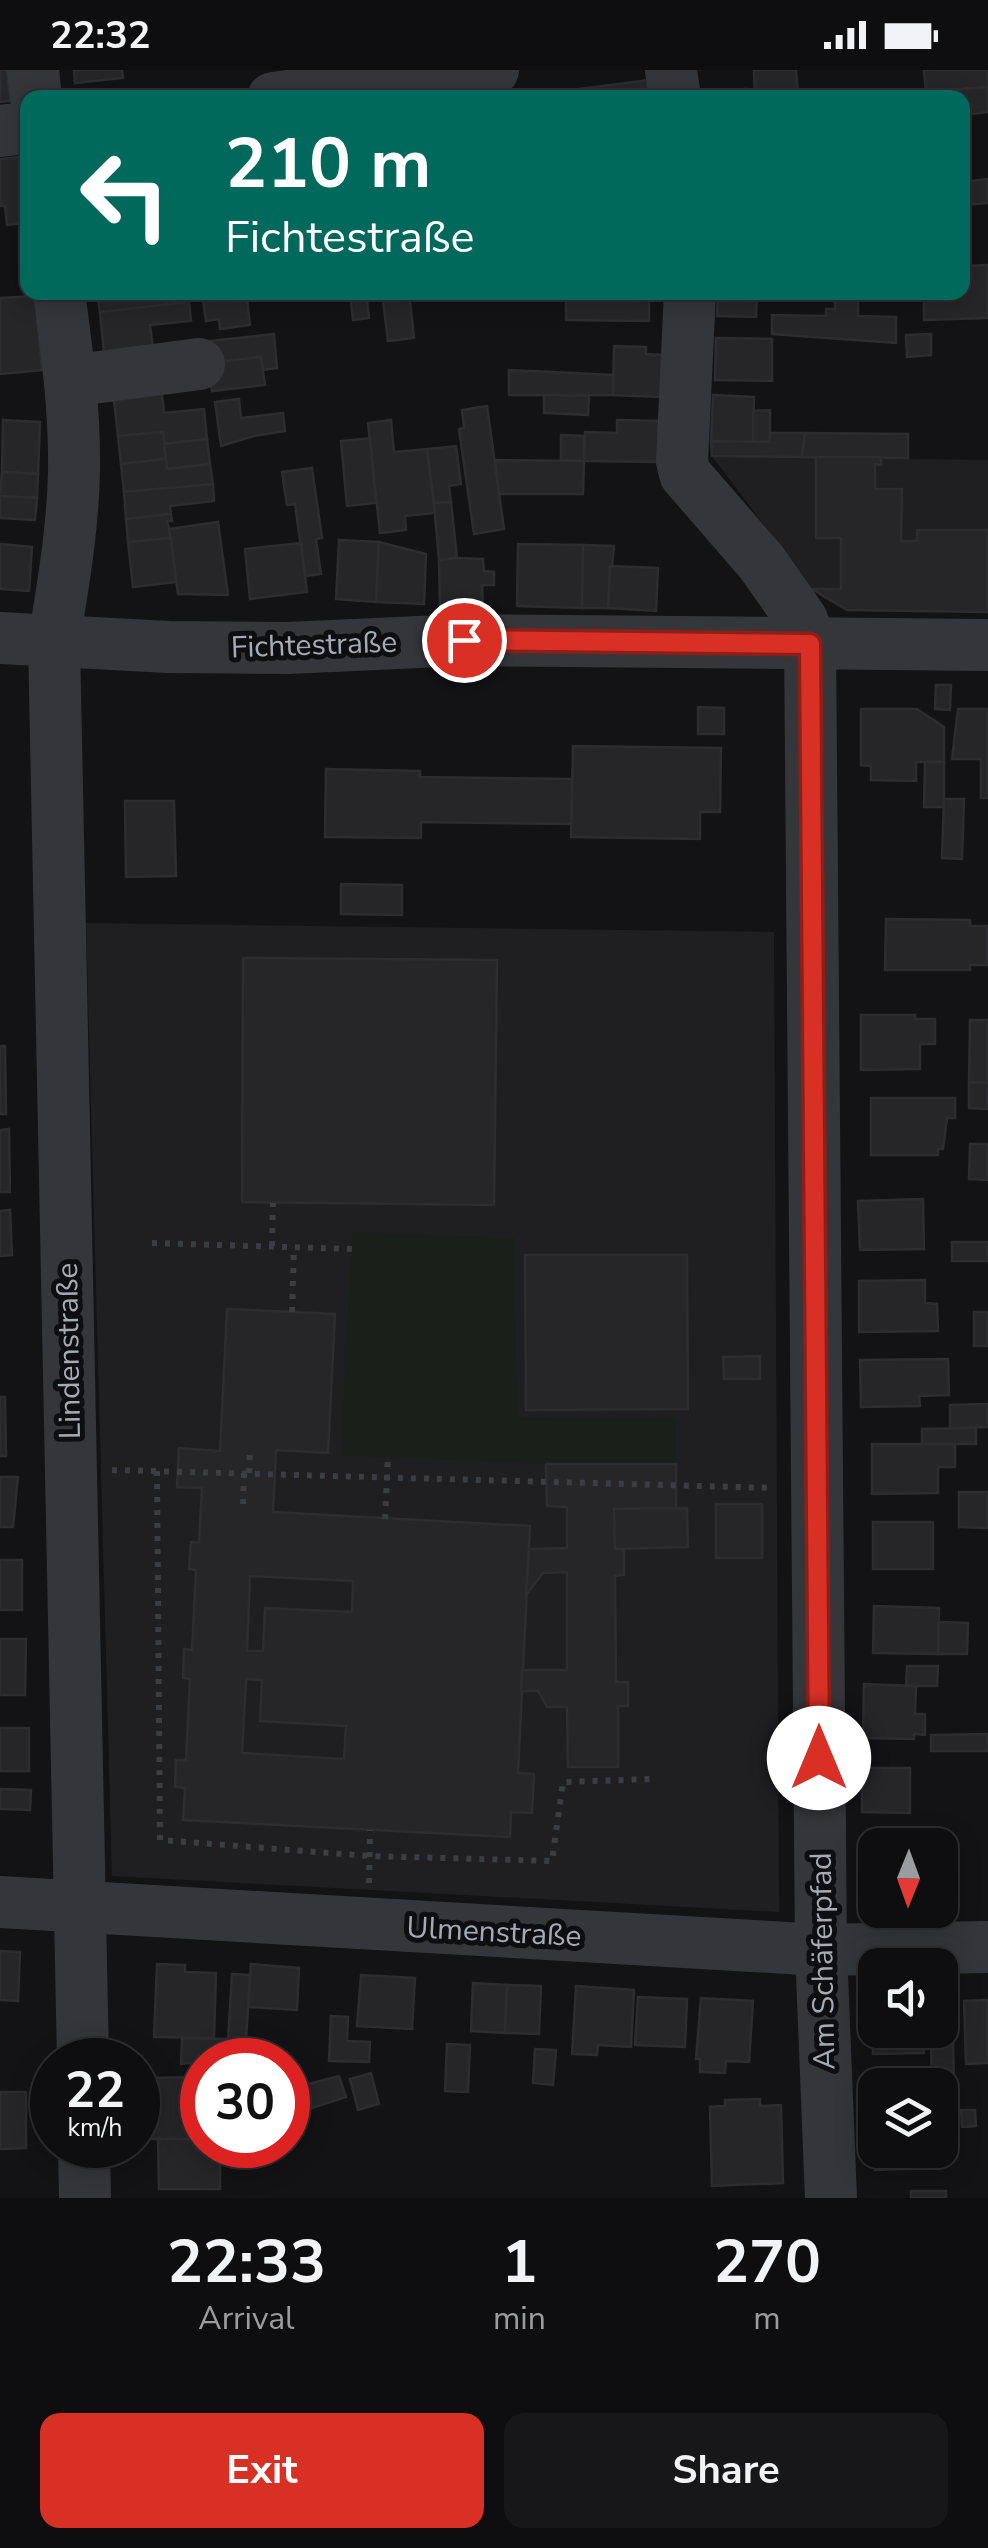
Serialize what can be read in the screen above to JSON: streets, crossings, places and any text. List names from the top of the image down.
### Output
{
  "streets": {
    "street": [
      "Fichtestraße",
      "Lindenstraße",
      "Ulmenstraße",
      "Am Schäferpfad"
    ]
  },
  "crossings": [
    ["Fichtestraße", "Lindenstraße"],
    ["Fichtestraße", "Am Schäferpfad"],
    ["Lindenstraße", "Ulmenstraße"],
    ["Ulmenstraße", "Am Schäferpfad"]
  ],
  "north": "bottom",
  "page": {
    "status": "22:32",
    "turn": ["210 m", "Fichtestraße"],
    "speed": "22 km/h",
    "limit": "30",
    "eta": [
      "22:33",
      "Arrival",
      "1",
      "min",
      "270",
      "m"
    ],
    "buttons": ["Exit", "Share"]
  }
}
